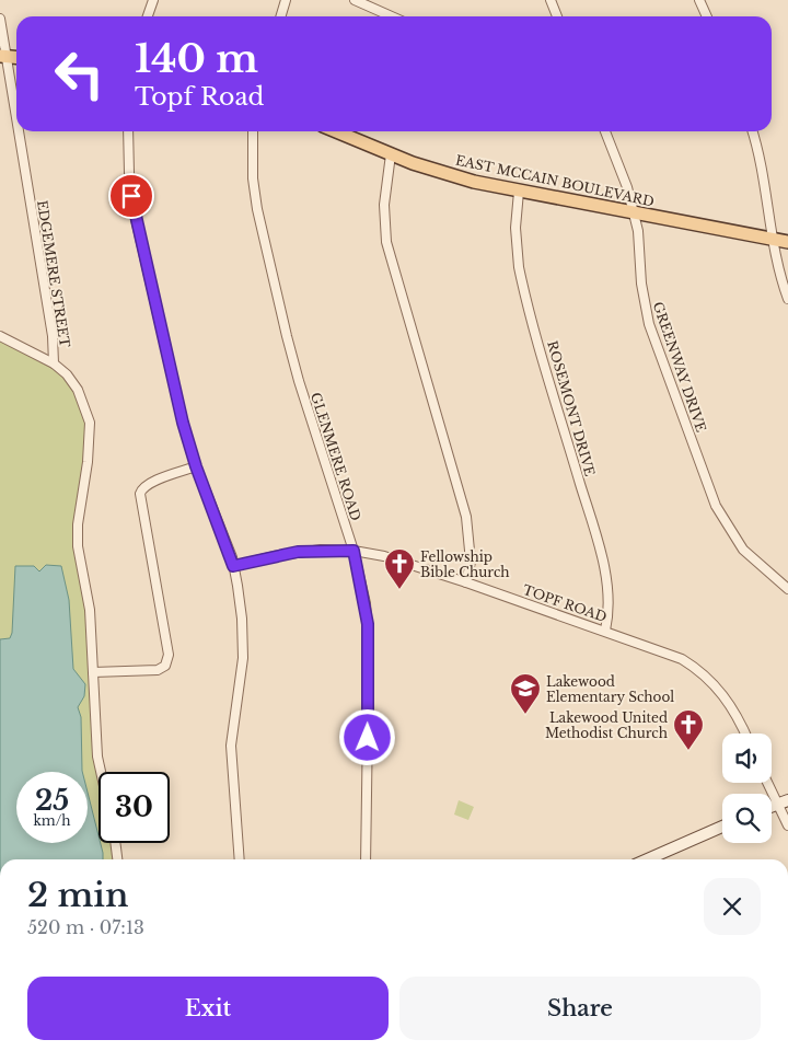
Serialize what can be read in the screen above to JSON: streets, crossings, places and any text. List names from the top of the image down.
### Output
{
  "streets": {
    "main road": ["EAST MCCAIN BOULEVARD"],
    "street": [
      "EDGEMERE STREET",
      "GREENWAY DRIVE",
      "ROSEMONT DRIVE",
      "GLENMERE ROAD",
      "TOPF ROAD"
    ]
  },
  "crossings": [
    ["EAST MCCAIN BOULEVARD", "GREENWAY DRIVE"],
    ["EAST MCCAIN BOULEVARD", "ROSEMONT DRIVE"],
    ["ROSEMONT DRIVE", "TOPF ROAD"],
    ["GLENMERE ROAD", "TOPF ROAD"]
  ],
  "places": {
    "church": ["Fellowship Bible Church", "Lakewood United Methodist Church"],
    "school or university": ["Lakewood Elementary School"]
  },
  "page": {
    "turn": ["140 m", "Topf Road"],
    "speed": "25 km/h",
    "limit": "30",
    "heading": ["2 min", "520 m · 07:13"],
    "buttons": ["Exit", "Share"]
  }
}
